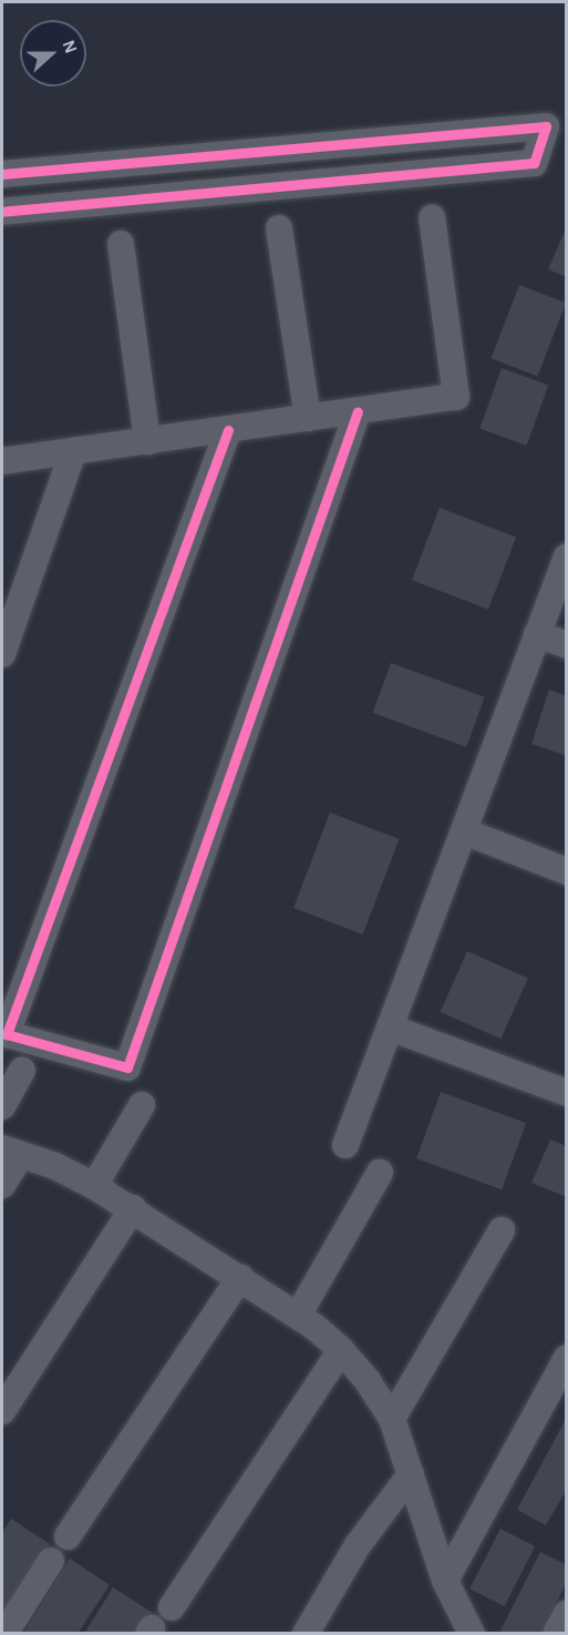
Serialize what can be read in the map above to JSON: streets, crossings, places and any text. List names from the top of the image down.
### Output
{
  "north": "right"
}
